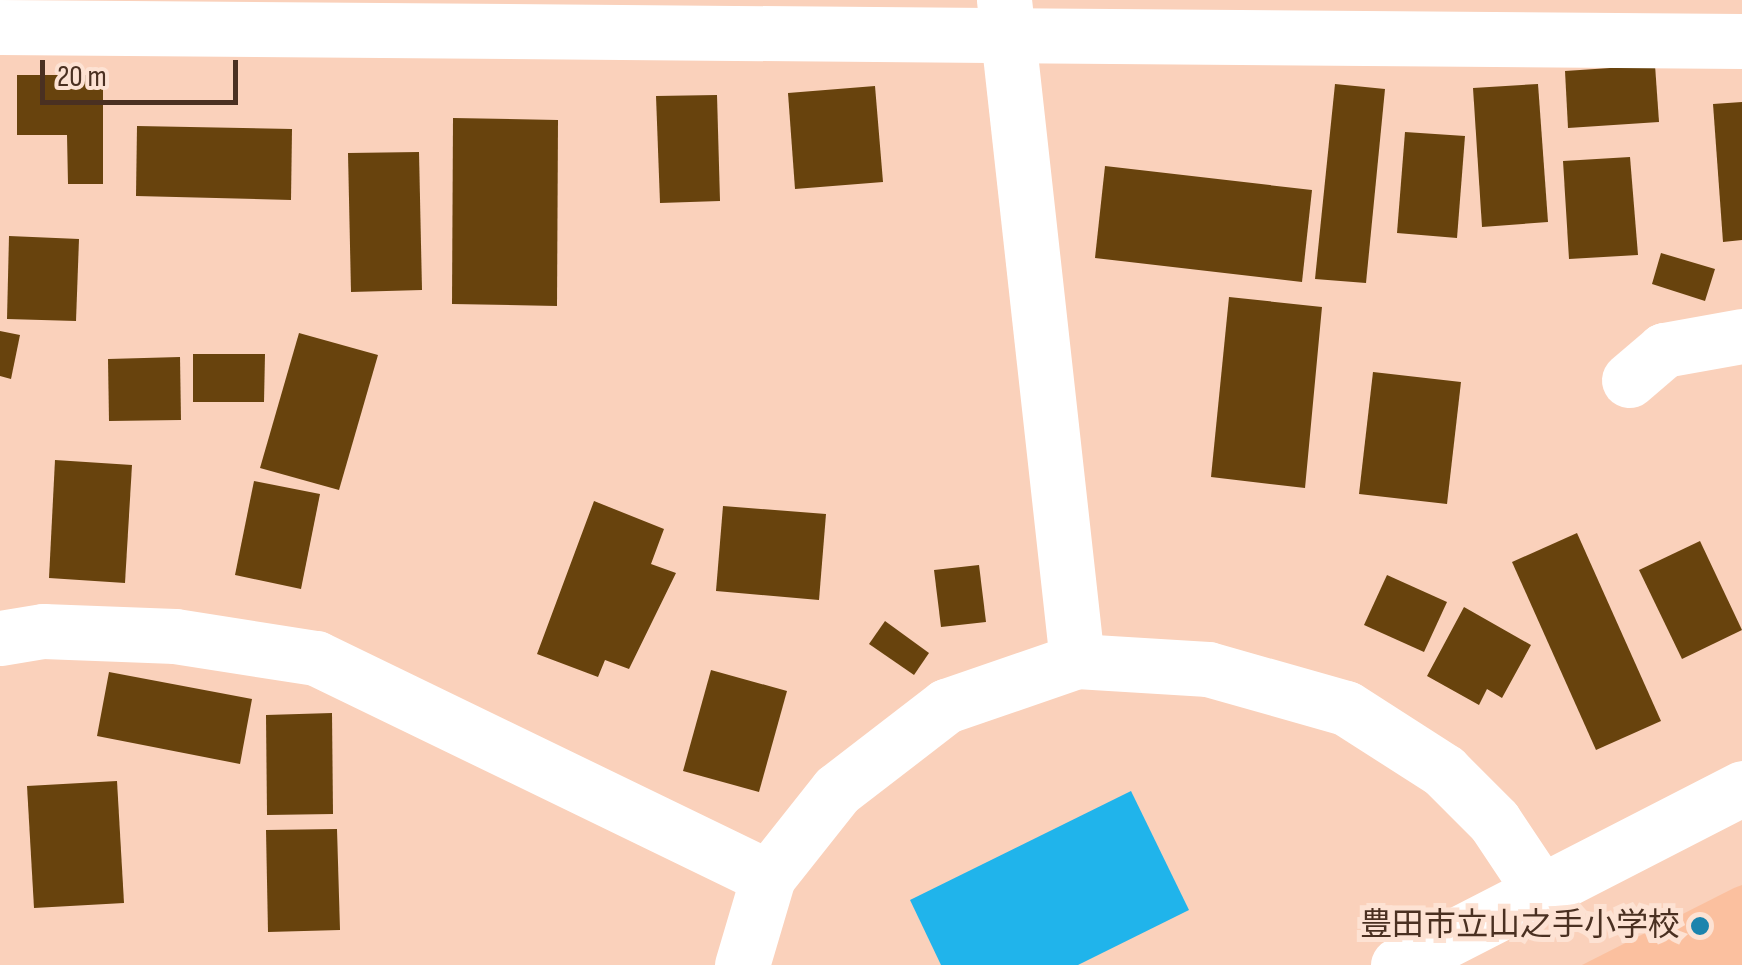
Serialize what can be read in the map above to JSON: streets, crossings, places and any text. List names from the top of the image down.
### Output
{
  "places": ["豊田市立山之手小学校"],
  "scale_bar": "20 m"
}
